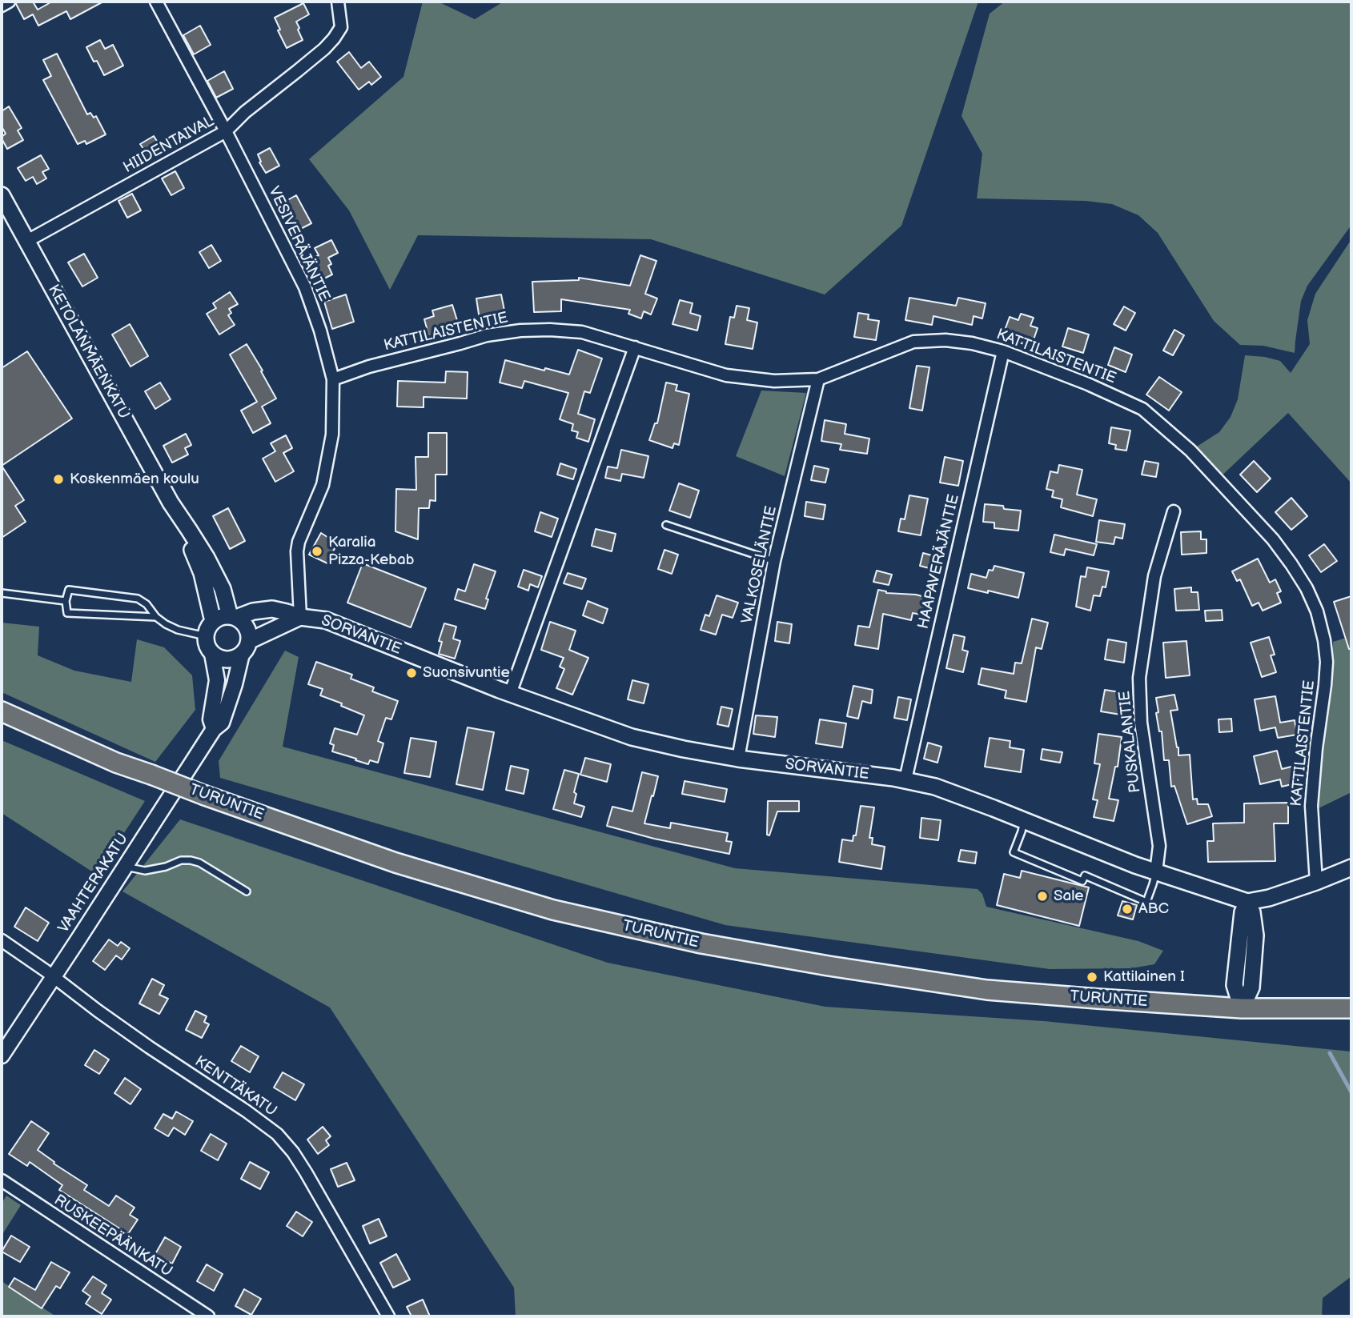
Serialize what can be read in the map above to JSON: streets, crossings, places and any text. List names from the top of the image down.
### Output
{
  "streets": {
    "highway": ["TURUNTIE"],
    "main road": ["KETOLANMÄENKATU", "SORVANTIE"],
    "street": [
      "HIIDENTAIVAL",
      "VESIVERÄJÄNTIE",
      "KATTILAISTENTIE",
      "HAAPAVERÄJÄNTIE",
      "VALKOSELÄNTIE",
      "PUSKALANTIE",
      "VAAHTERAKATU",
      "KENTTÄKATU",
      "RUSKEEPÄÄNKATU"
    ]
  },
  "crossings": [
    ["HIIDENTAIVAL", "VESIVERÄJÄNTIE"],
    ["HIIDENTAIVAL", "KETOLANMÄENKATU"],
    ["VESIVERÄJÄNTIE", "KATTILAISTENTIE"],
    ["VESIVERÄJÄNTIE", "SORVANTIE"],
    ["KATTILAISTENTIE", "HAAPAVERÄJÄNTIE"],
    ["KATTILAISTENTIE", "VALKOSELÄNTIE"],
    ["KATTILAISTENTIE", "SORVANTIE"],
    ["KETOLANMÄENKATU", "SORVANTIE"],
    ["KETOLANMÄENKATU", "VAAHTERAKATU"],
    ["HAAPAVERÄJÄNTIE", "SORVANTIE"],
    ["VALKOSELÄNTIE", "SORVANTIE"],
    ["SORVANTIE", "PUSKALANTIE"],
    ["SORVANTIE", "VAAHTERAKATU"],
    ["VAAHTERAKATU", "KENTTÄKATU"]
  ],
  "places": [
    "Koskenmäen koulu",
    "Karalia Pizza-Kebab",
    "Suonsivuntie",
    "Sale",
    "ABC",
    "Kattilainen I"
  ]
}
